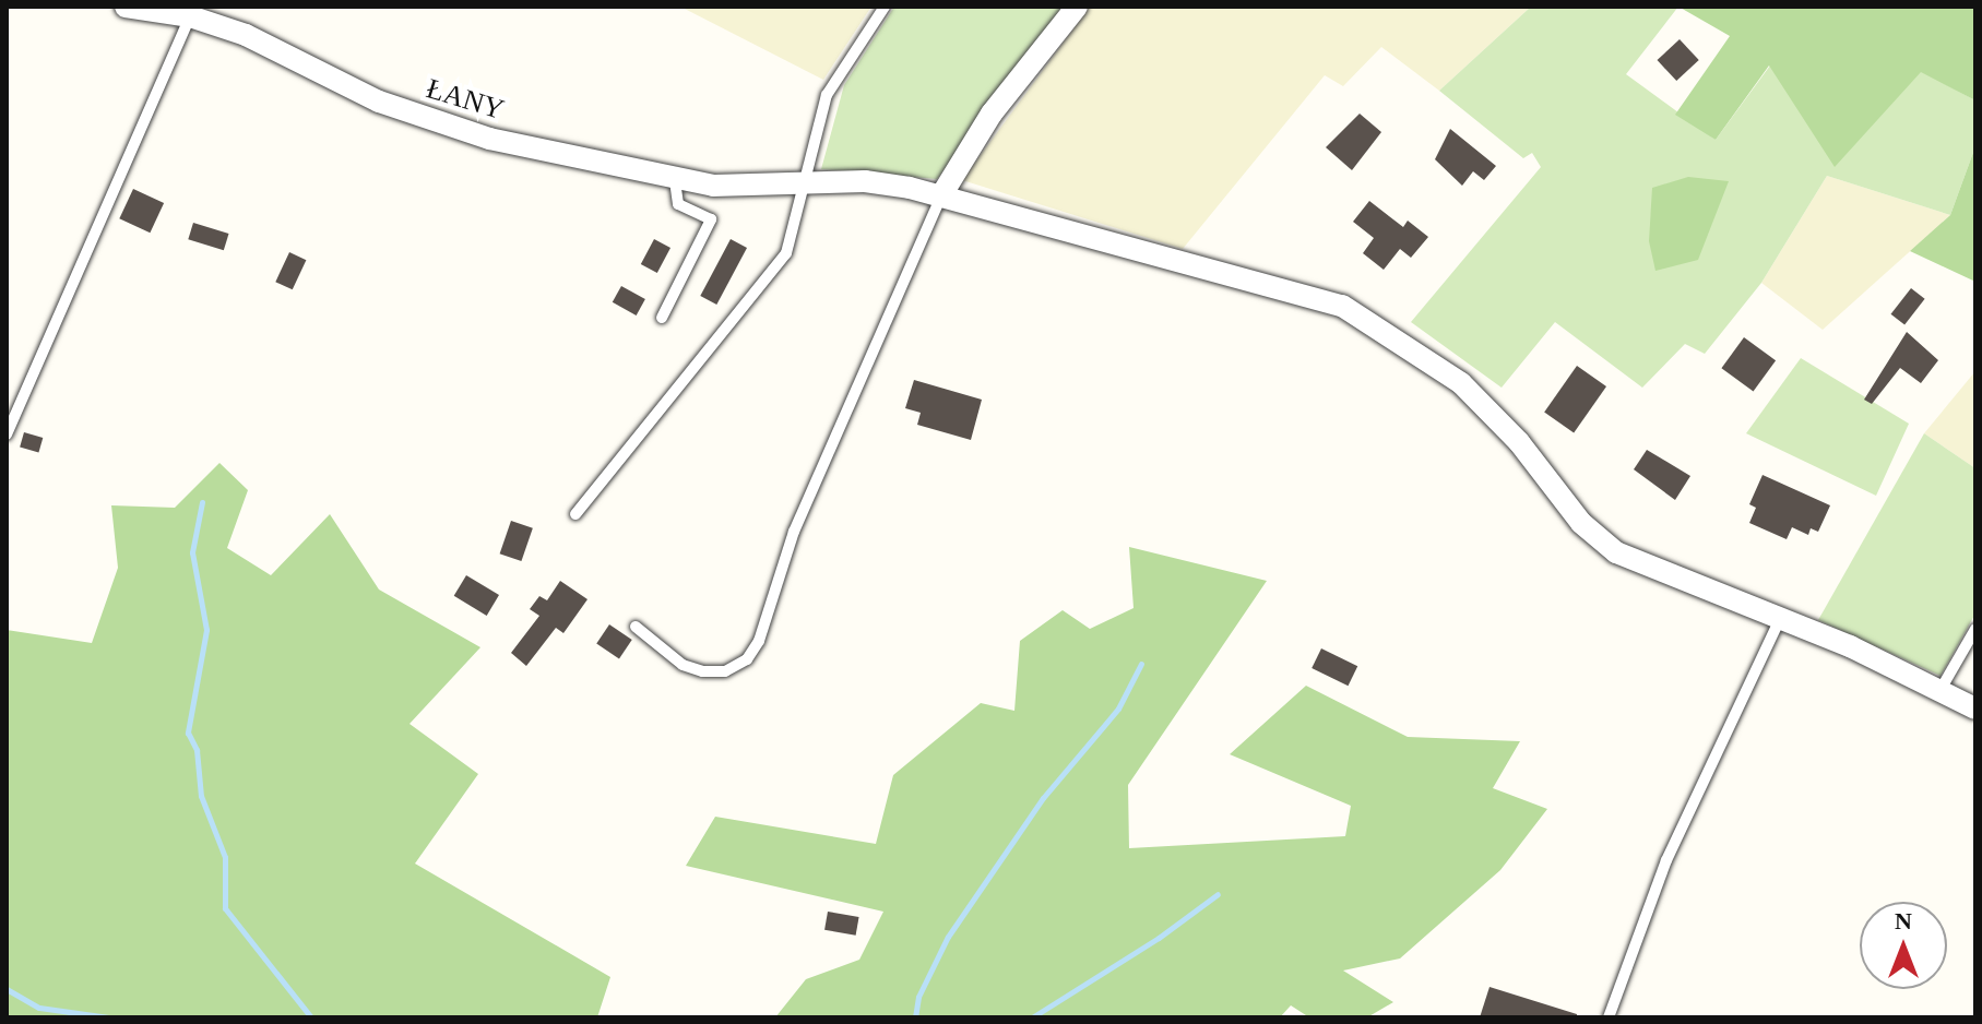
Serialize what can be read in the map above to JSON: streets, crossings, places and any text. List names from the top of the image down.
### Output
{
  "streets": {
    "street": ["ŁANY"]
  },
  "north": "top"
}
